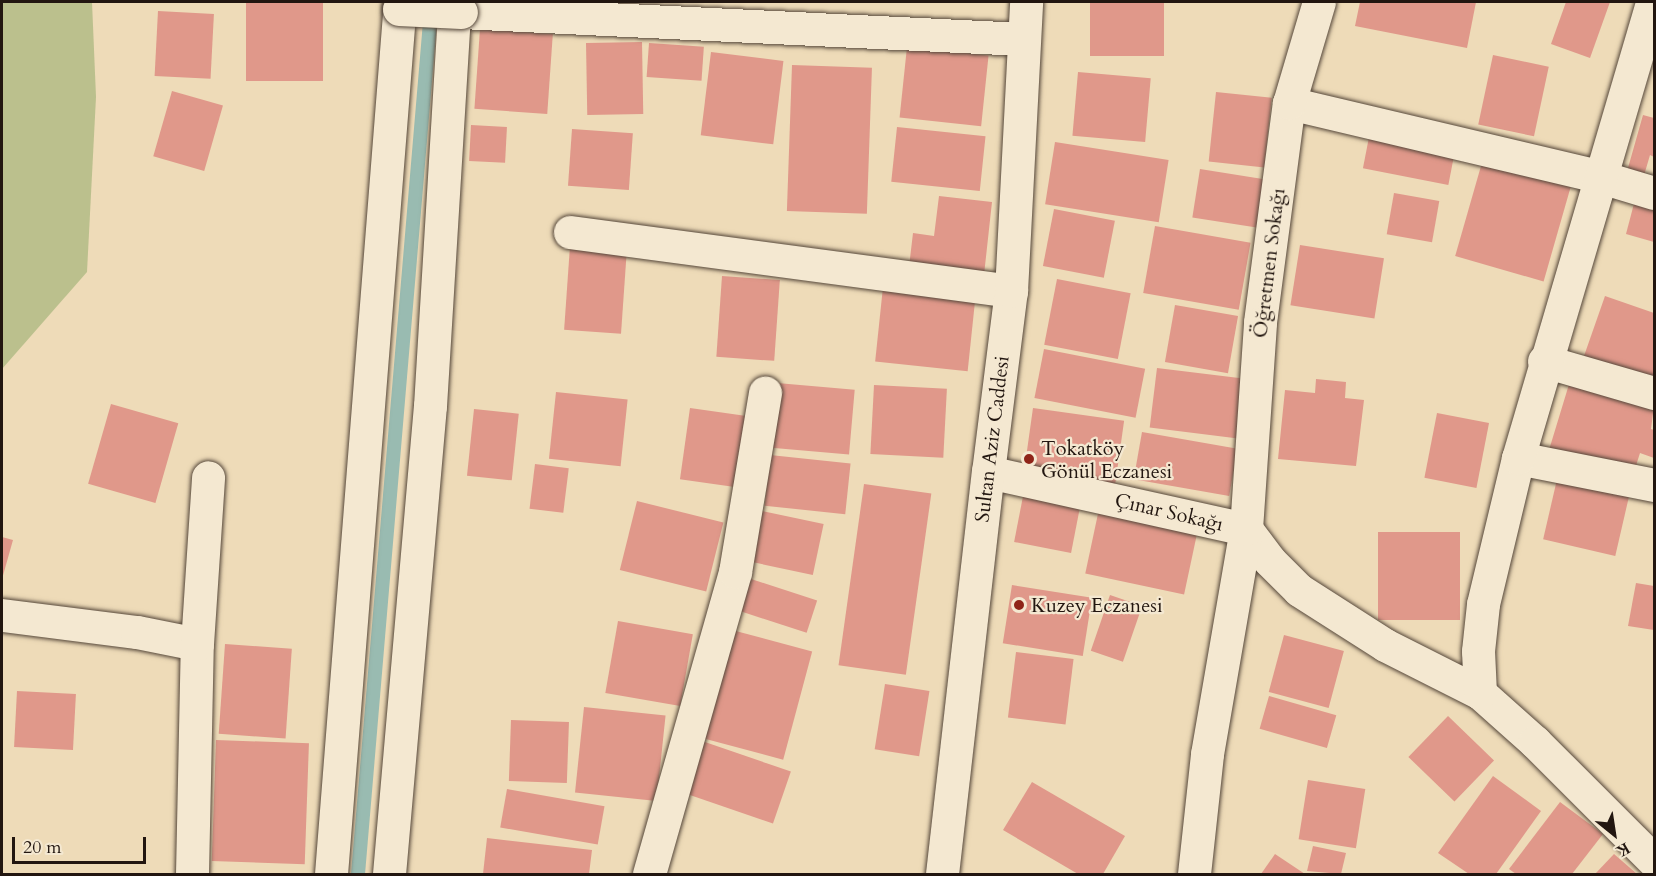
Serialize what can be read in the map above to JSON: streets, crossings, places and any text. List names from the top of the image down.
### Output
{
  "streets": {
    "street": ["Öğretmen Sokağı", "Sultan Aziz Caddesi", "Çınar Sokağı"]
  },
  "crossings": [
    ["Öğretmen Sokağı", "Çınar Sokağı"],
    ["Sultan Aziz Caddesi", "Çınar Sokağı"]
  ],
  "places": ["Tokatköy Gönül Eczanesi", "Kuzey Eczanesi"],
  "scale_bar": "20 m",
  "north": "bottom right"
}
